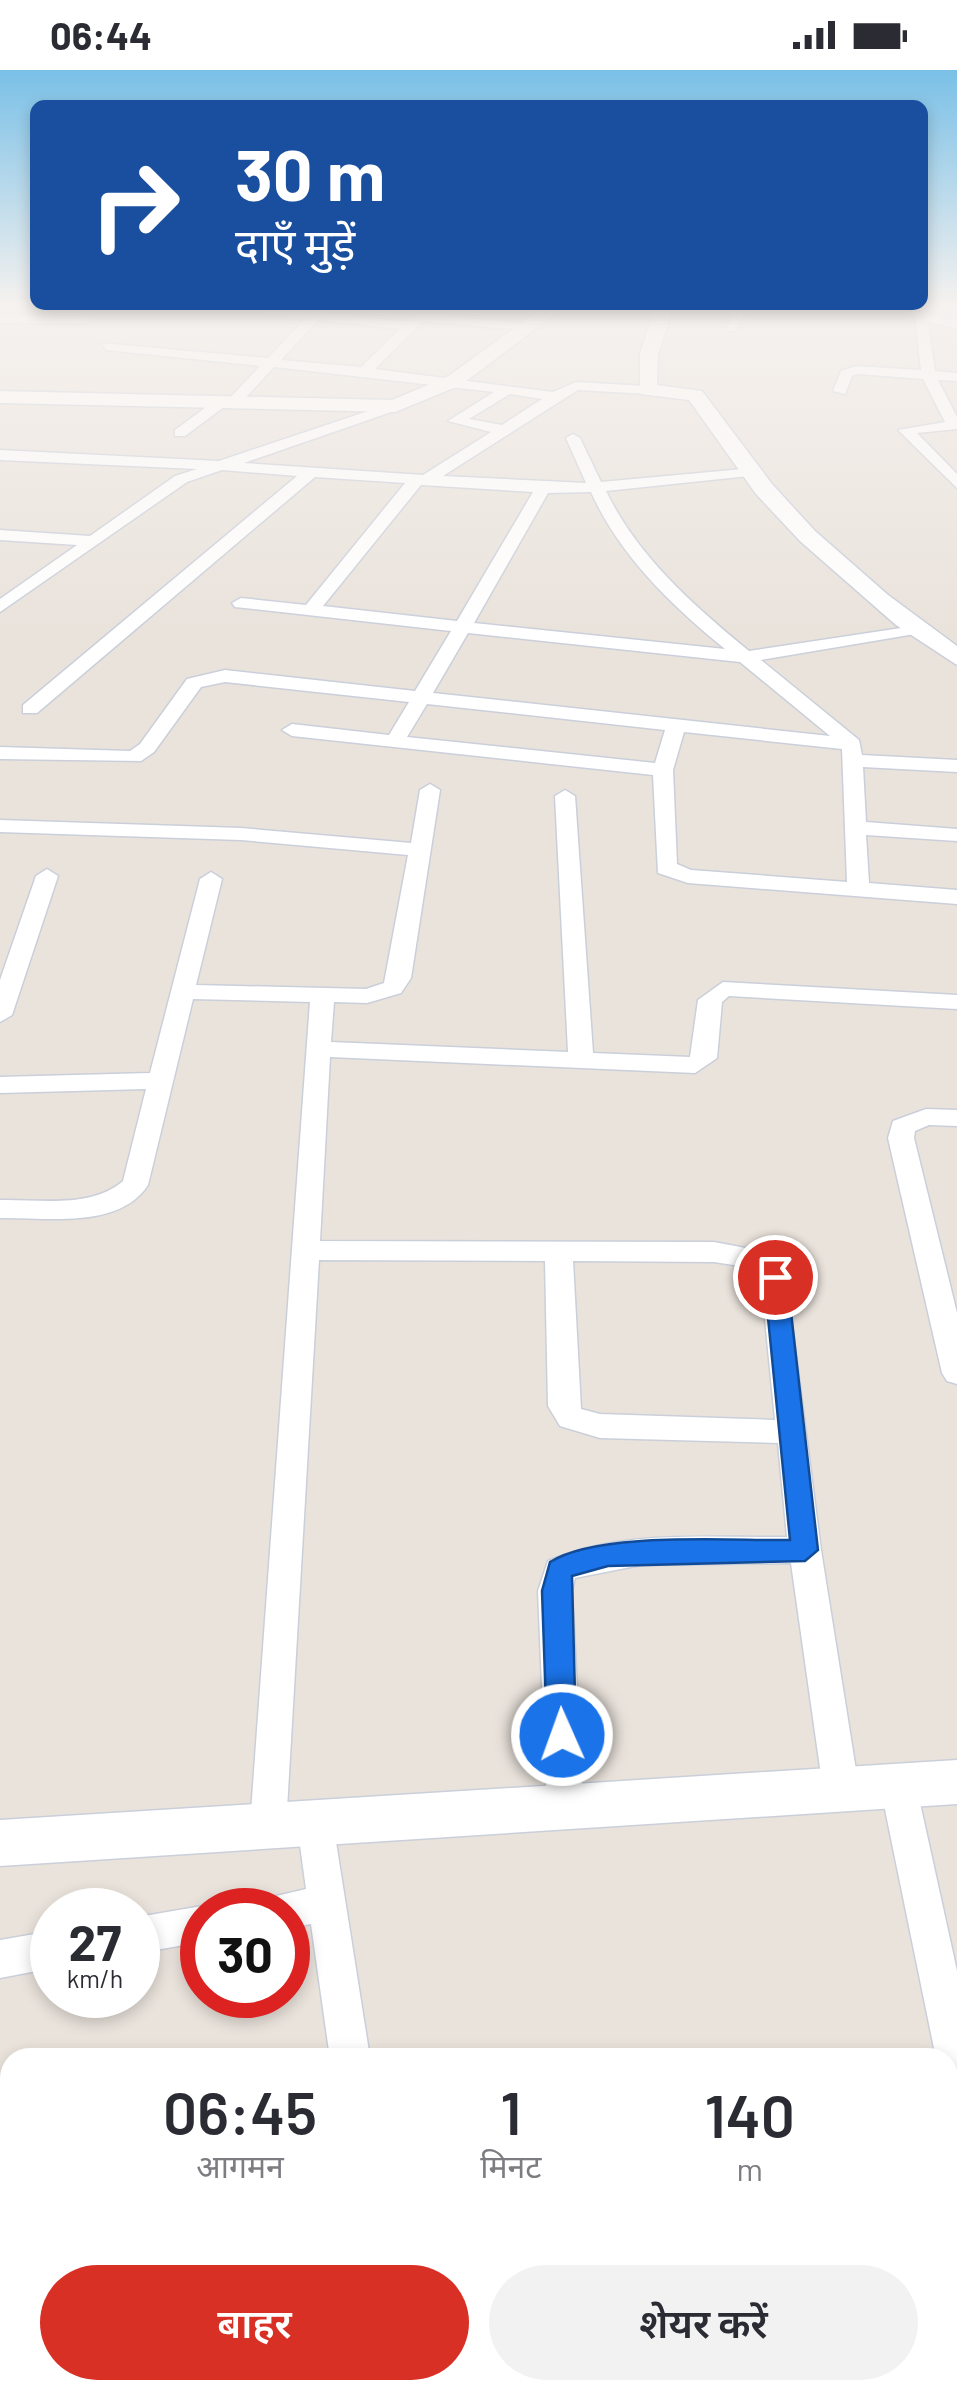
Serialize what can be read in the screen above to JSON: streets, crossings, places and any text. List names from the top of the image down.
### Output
{
  "page": {
    "status": "06:44",
    "turn": ["30 m", "दाएँ मुड़ें"],
    "speed": "27 km/h",
    "limit": "30",
    "eta": [
      "06:45",
      "आगमन",
      "1",
      "मिनट",
      "140",
      "m"
    ],
    "buttons": ["बाहर", "शेयर करें"]
  }
}
